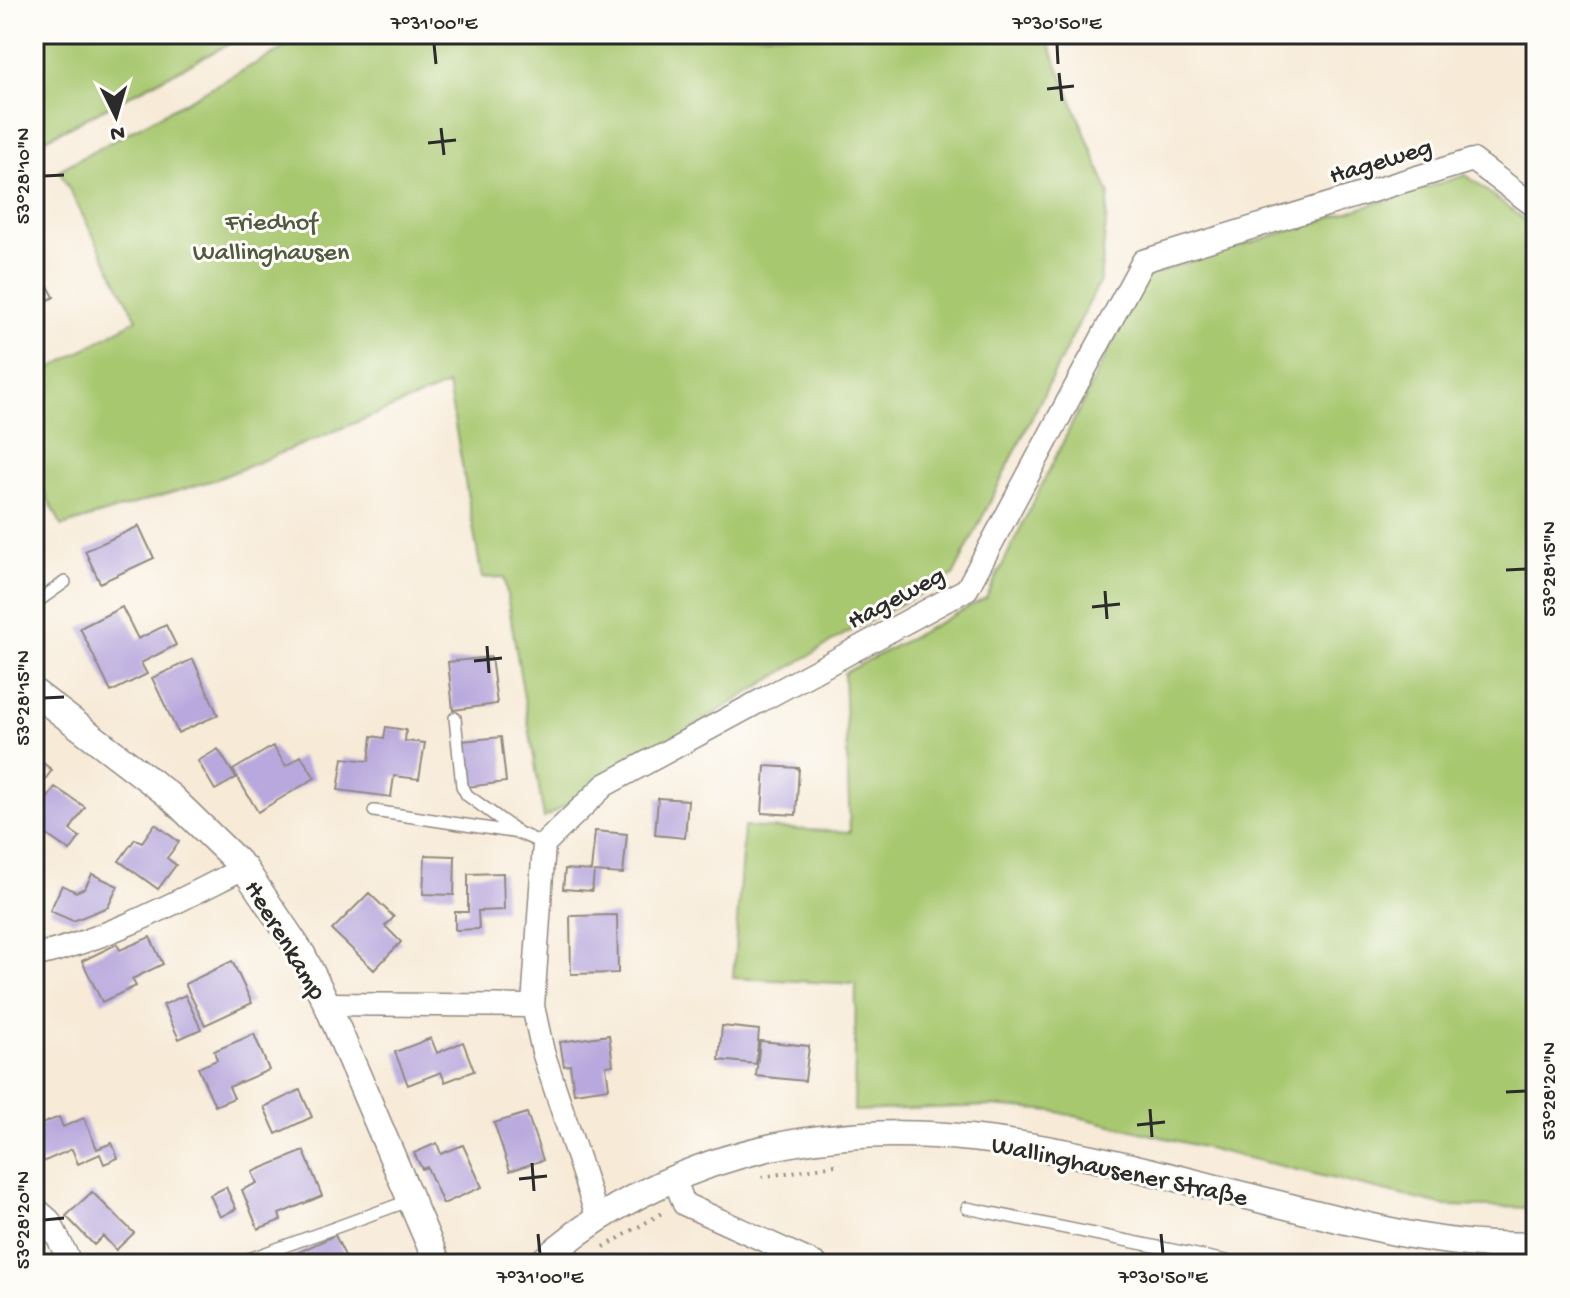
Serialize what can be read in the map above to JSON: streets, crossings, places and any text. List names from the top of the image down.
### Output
{
  "streets": {
    "street": ["Hageweg", "Heerenkamp", "Wallinghausener Straße"]
  },
  "parks": ["Friedhof Wallinghausen"],
  "north": "bottom",
  "coordinates": [
    "7°31'00\"E",
    "7°30'50\"E",
    "53°28'10\"N",
    "53°28'15\"N",
    "53°28'20\"N"
  ]
}
